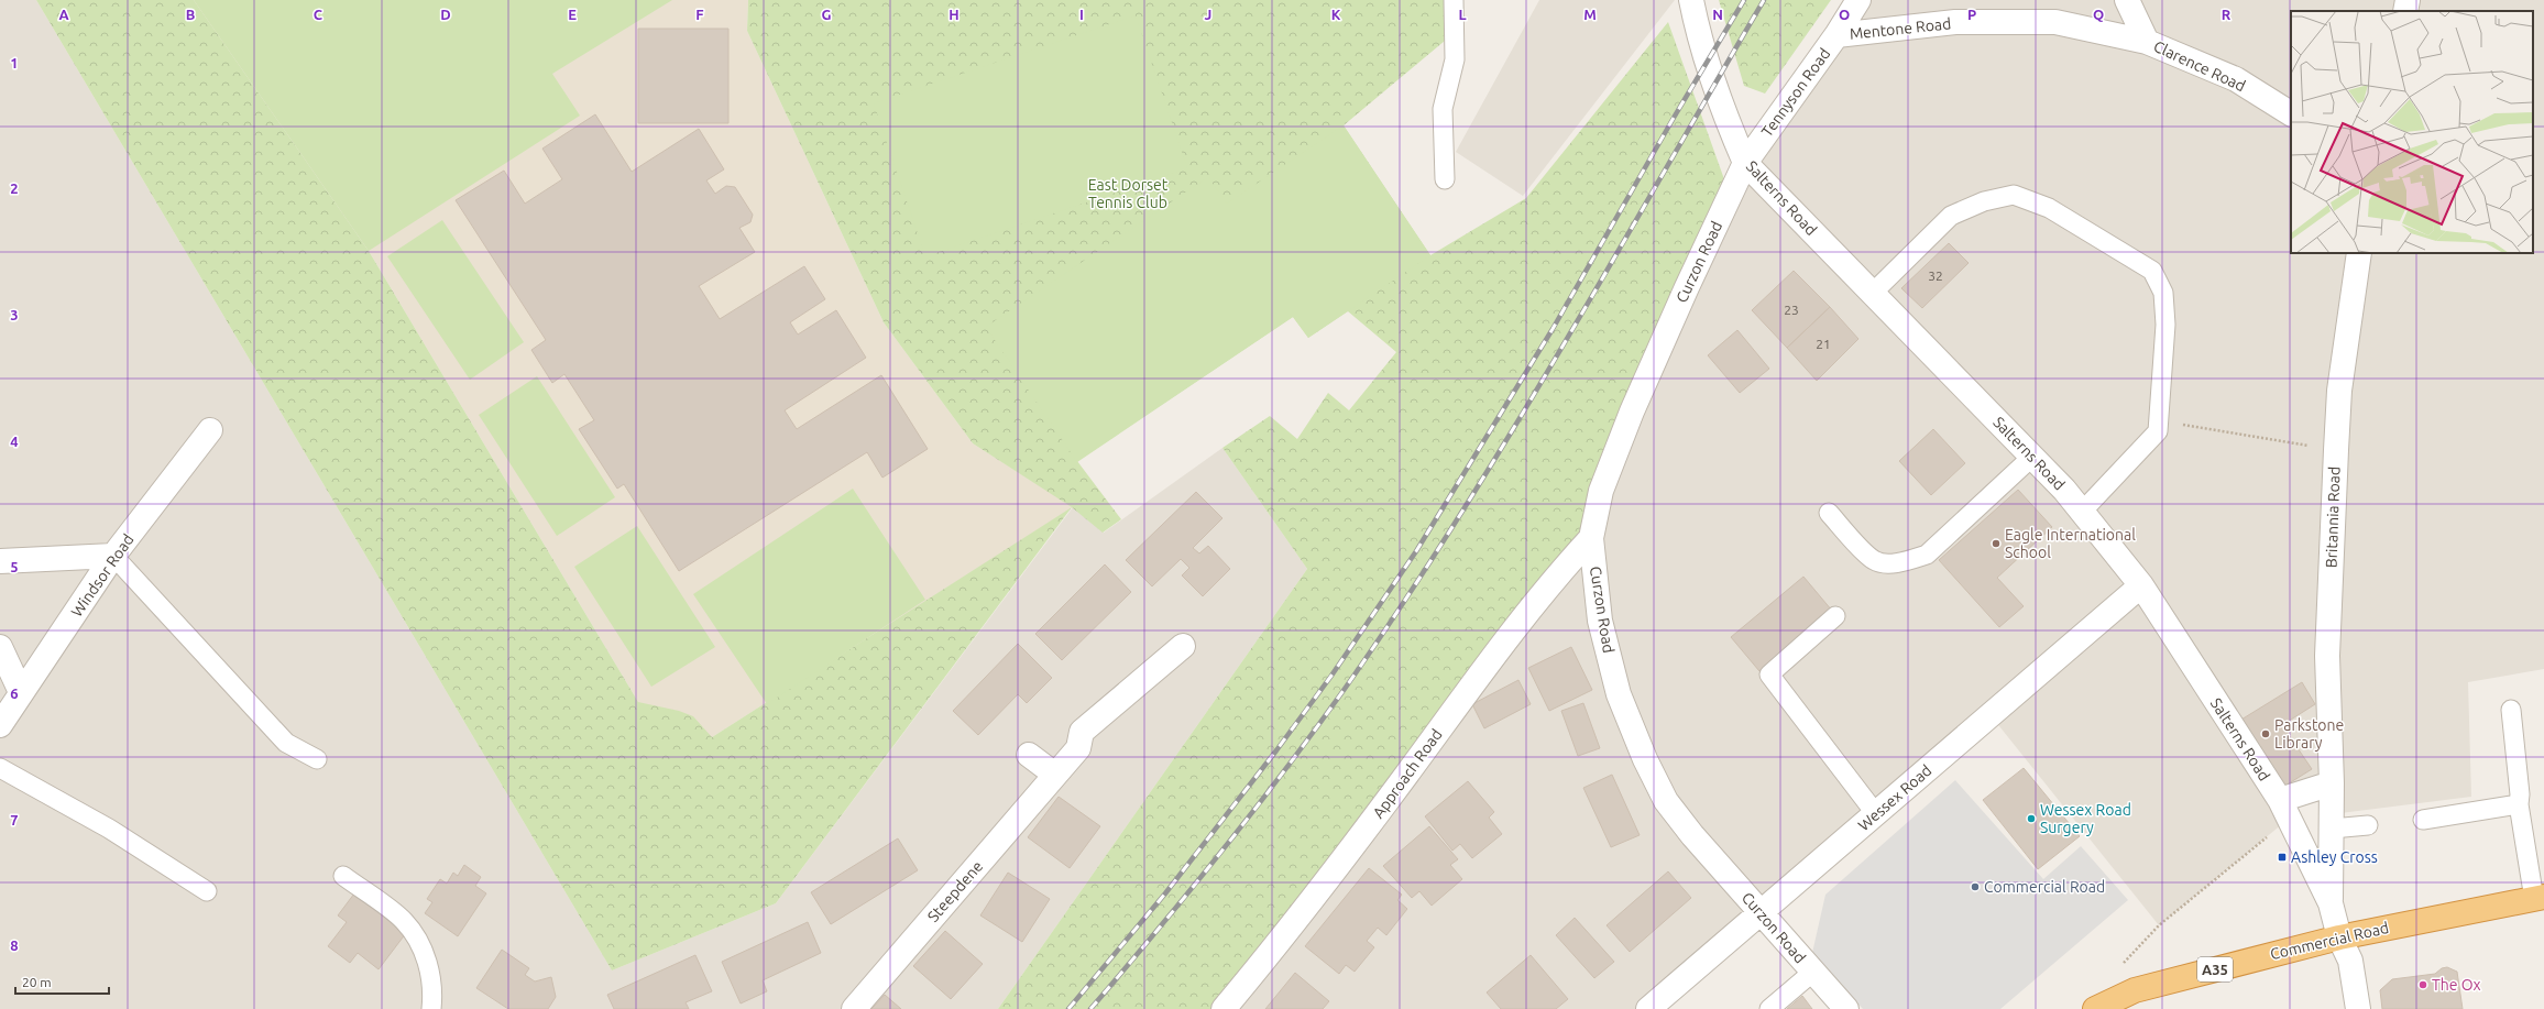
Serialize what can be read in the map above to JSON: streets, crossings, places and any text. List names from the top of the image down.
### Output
{
  "streets": {
    "highway": ["Commercial Road", "A35"],
    "street": [
      "Mentone Road",
      "Clarence Road",
      "Tennyson Road",
      "Salterns Road",
      "Curzon Road",
      "Britannia Road",
      "Windsor Road",
      "Approach Road",
      "Wessex Road",
      "Steepdene"
    ]
  },
  "crossings": [
    ["Mentone Road", "Clarence Road"],
    ["Mentone Road", "Tennyson Road"],
    ["Tennyson Road", "Salterns Road"],
    ["Tennyson Road", "Curzon Road"],
    ["Salterns Road", "Curzon Road"],
    ["Salterns Road", "Britannia Road"],
    ["Salterns Road", "Wessex Road"],
    ["Salterns Road", "Commercial Road"],
    ["Curzon Road", "Approach Road"],
    ["Curzon Road", "Wessex Road"]
  ],
  "parks": ["East Dorset Tennis Club"],
  "places": {
    "other": [
      "Eagle International School",
      "Parkstone Library",
      "Wessex Road Surgery",
      "Commercial Road",
      "The Ox"
    ],
    "transit": ["Ashley Cross"]
  },
  "house_numbers": ["32", "23", "21"],
  "scale_bar": "20 m",
  "grid": {
    "columns": [
      "A",
      "B",
      "C",
      "D",
      "E",
      "F",
      "G",
      "H",
      "I",
      "J",
      "K",
      "L",
      "M",
      "N",
      "O",
      "P",
      "Q",
      "R"
    ],
    "rows": [
      "1",
      "2",
      "3",
      "4",
      "5",
      "6",
      "7",
      "8"
    ]
  }
}
